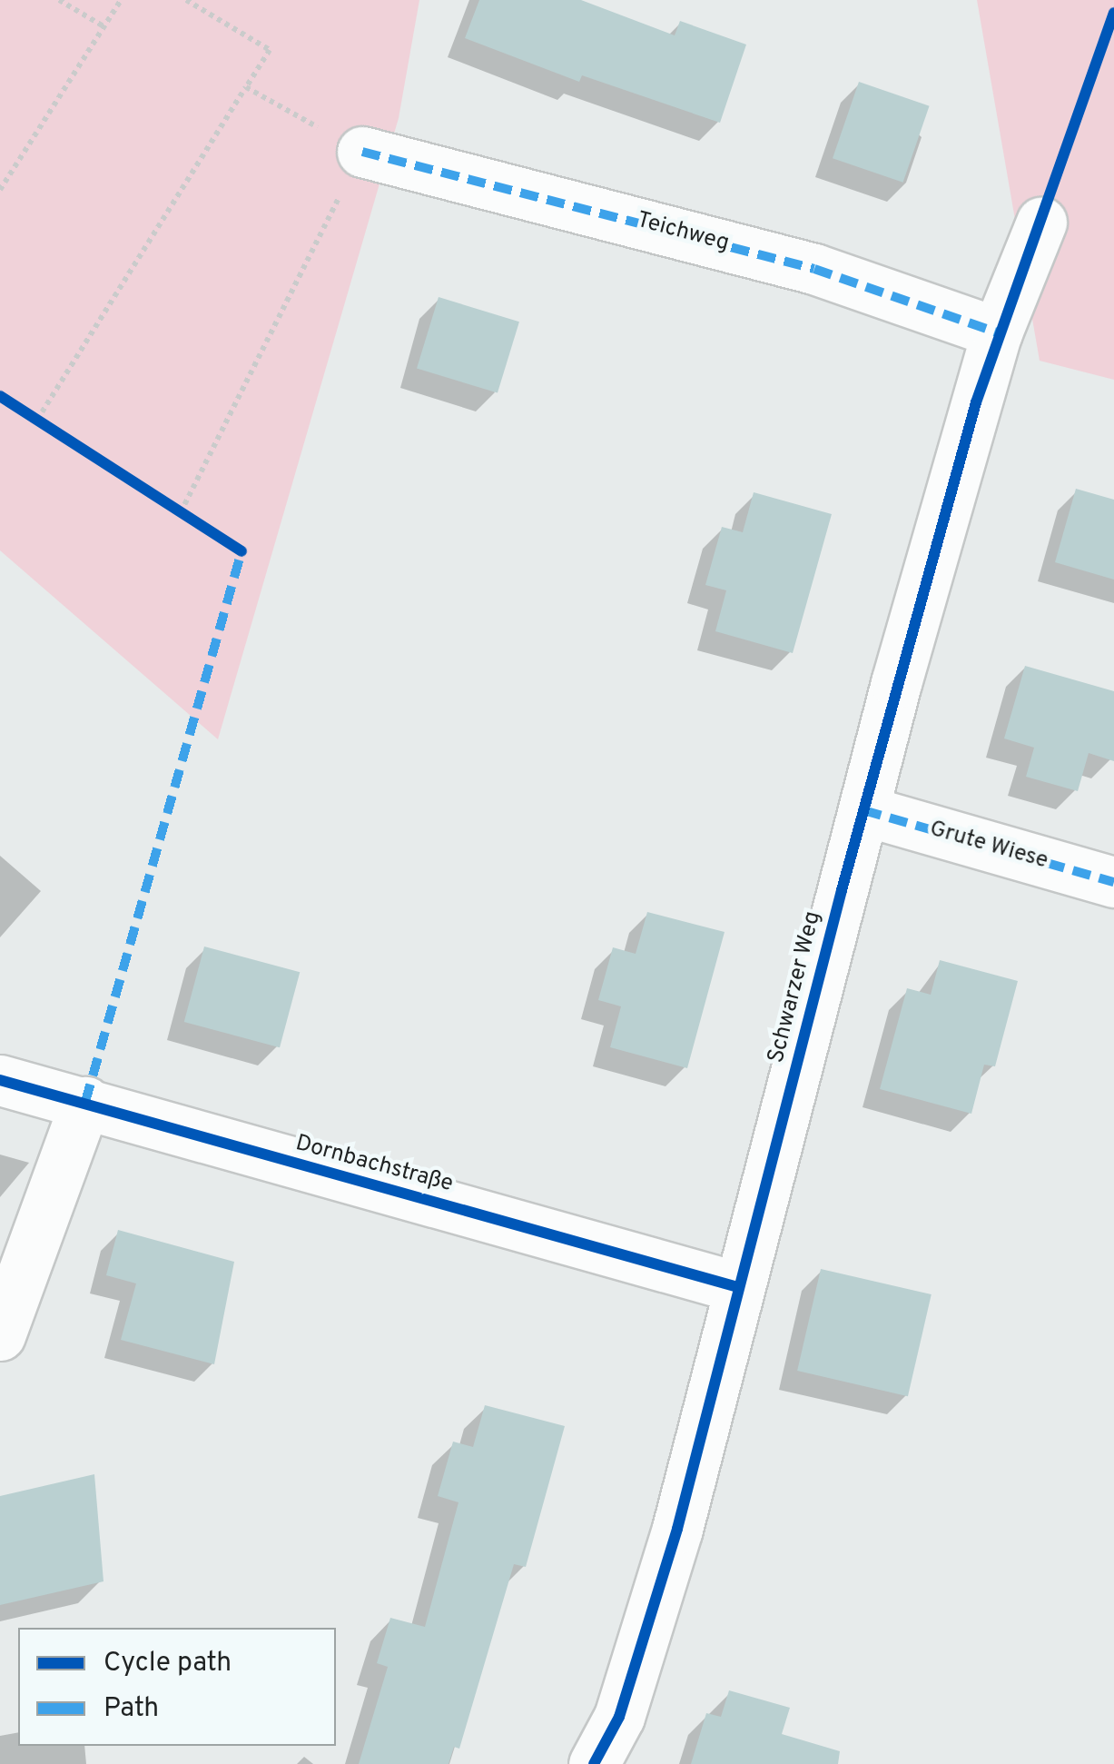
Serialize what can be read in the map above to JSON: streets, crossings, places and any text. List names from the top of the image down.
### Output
{
  "streets": {
    "street": [
      "Teichweg",
      "Grute Wiese",
      "Schwarzer Weg",
      "Dornbachstraße"
    ]
  },
  "crossings": [
    ["Teichweg", "Schwarzer Weg"],
    ["Grute Wiese", "Schwarzer Weg"],
    ["Schwarzer Weg", "Dornbachstraße"]
  ],
  "legend": ["Cycle path", "Path"]
}
